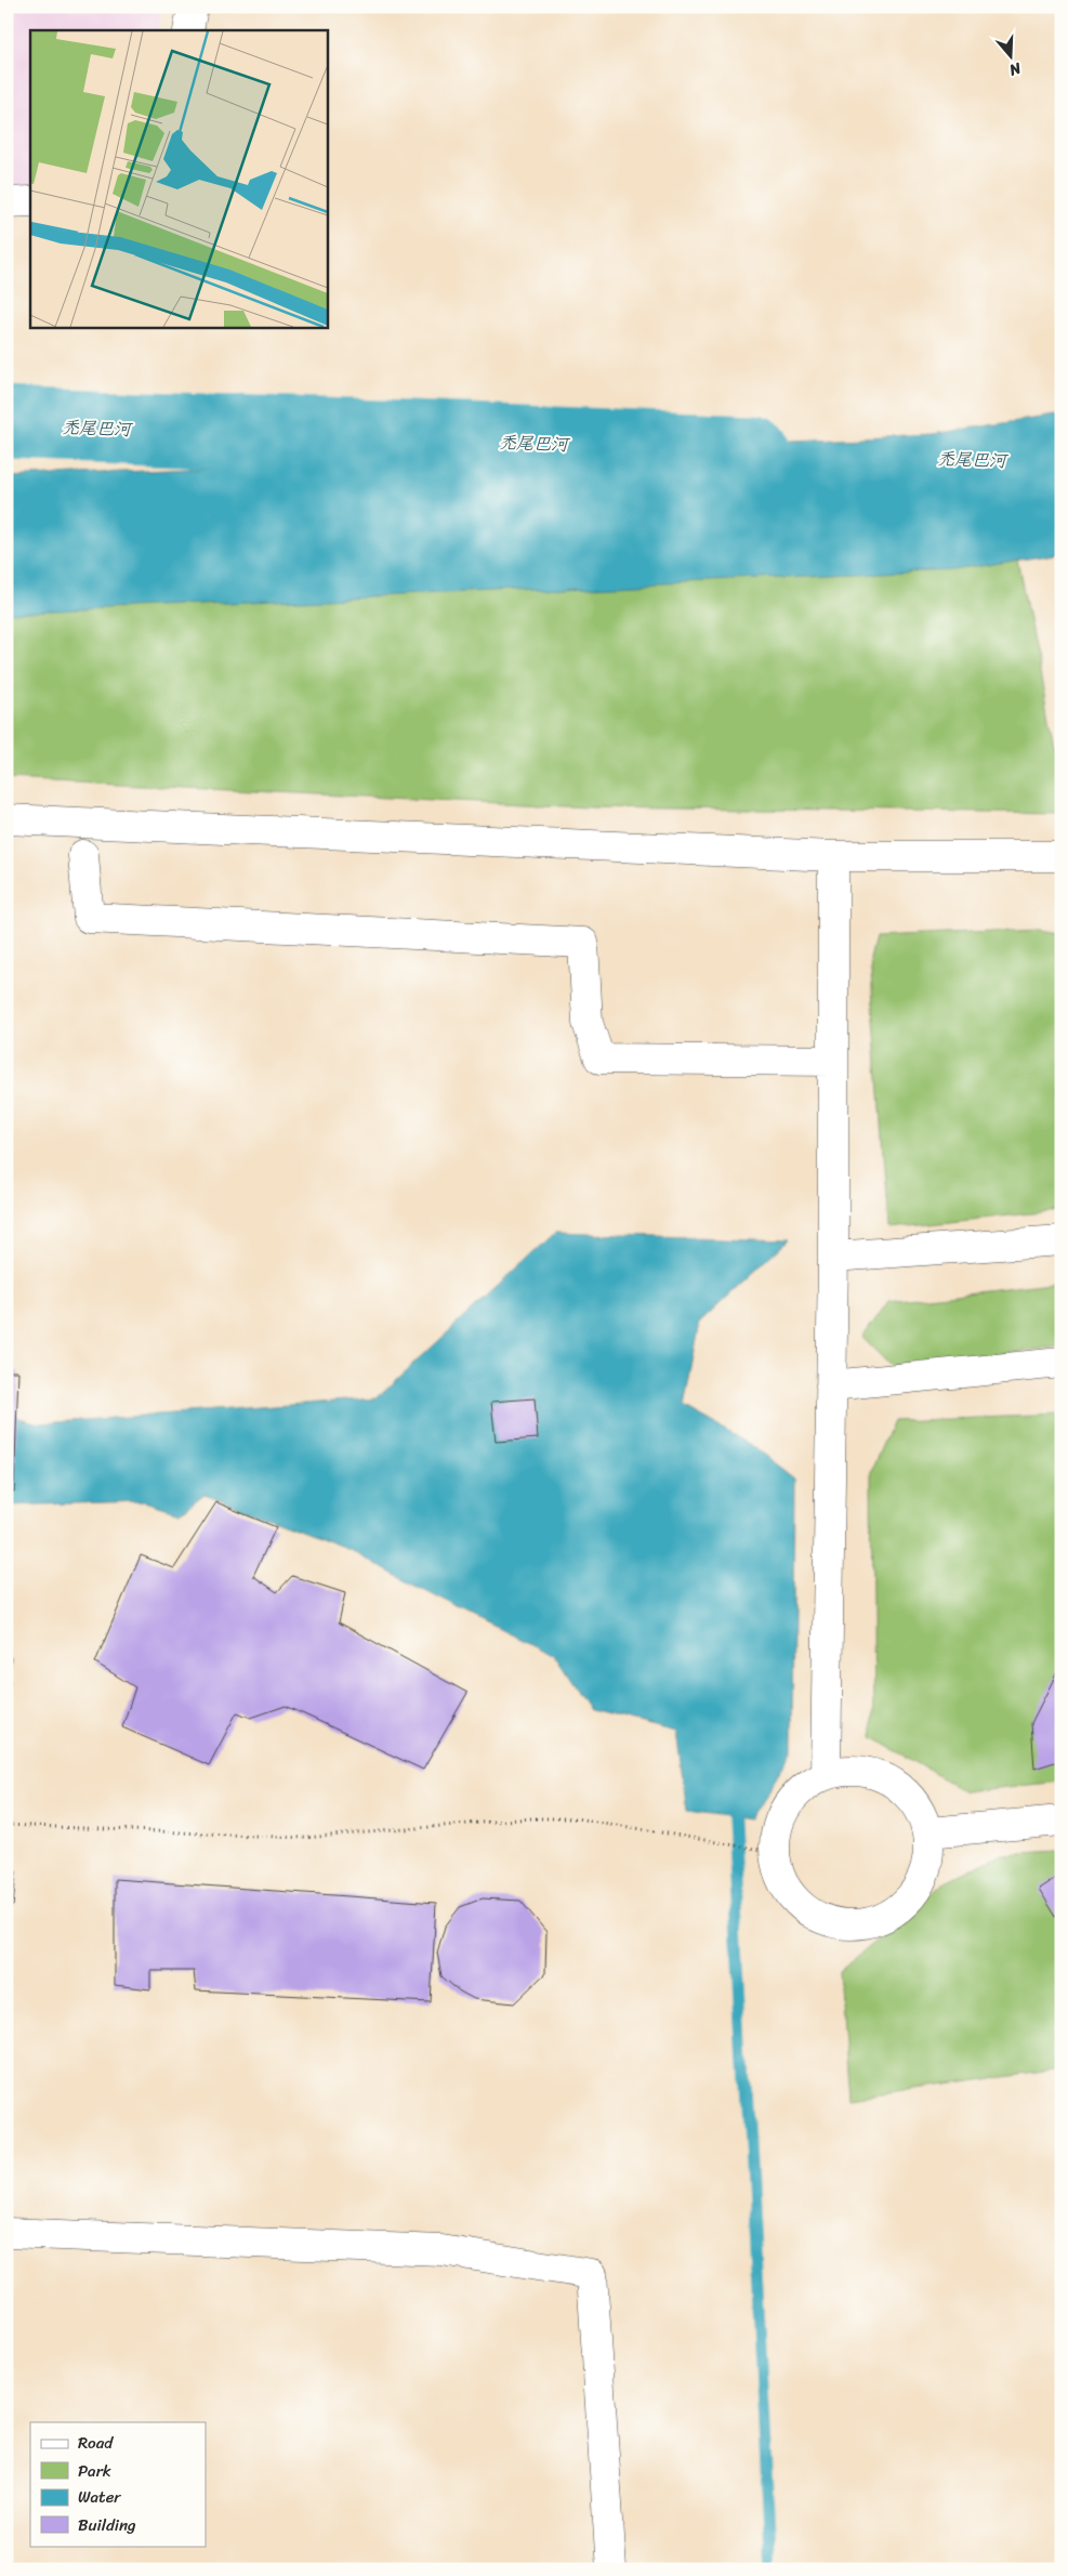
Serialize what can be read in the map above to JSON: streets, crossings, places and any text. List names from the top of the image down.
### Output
{
  "water": ["秃尾巴河"],
  "legend": [
    "Road",
    "Park",
    "Water",
    "Building"
  ],
  "north": "bottom"
}
